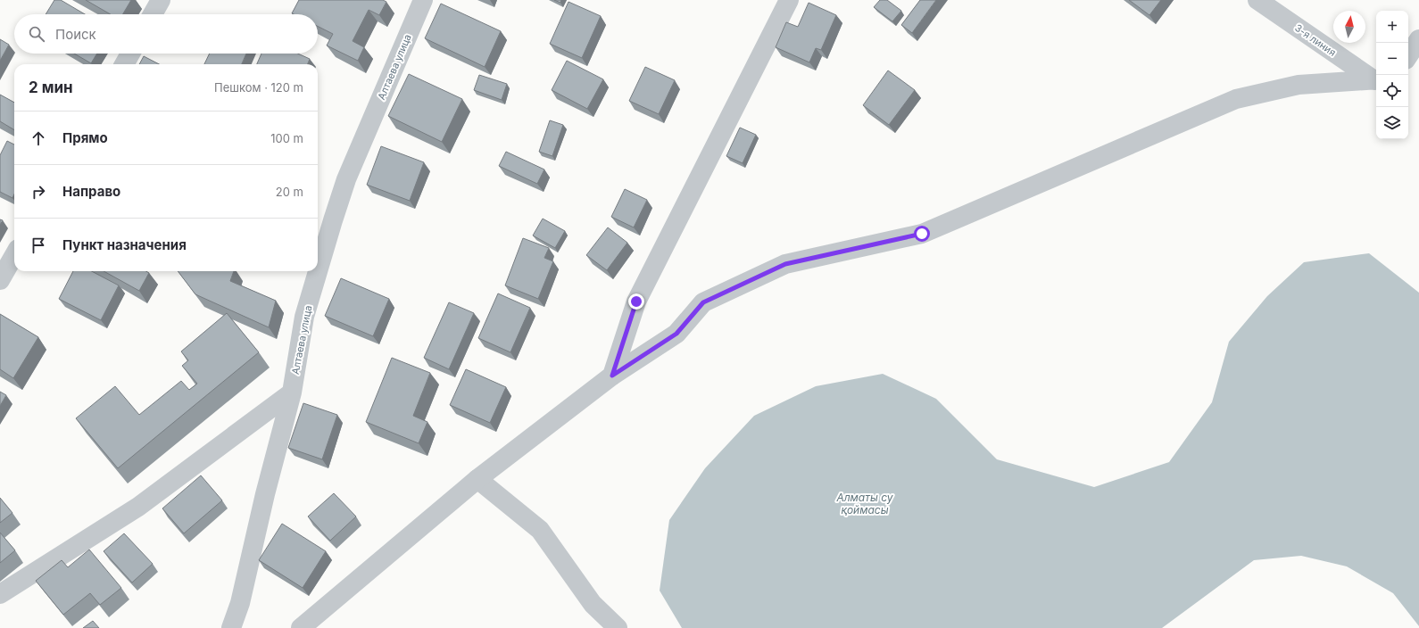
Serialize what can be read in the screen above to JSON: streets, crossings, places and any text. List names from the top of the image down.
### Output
{
  "streets": {
    "street": ["3-я линия", "Алтаева улица"]
  },
  "water": ["Алматы су қоймасы"],
  "north": "top",
  "page": {
    "map_buttons": ["+", "−"],
    "search": "Поиск",
    "heading": ["2 мин", "Пешком · 120 m"],
    "list": [
      ["Прямо", "100 m"],
      ["Направо", "20 m"],
      "Пункт назначения"
    ]
  }
}
